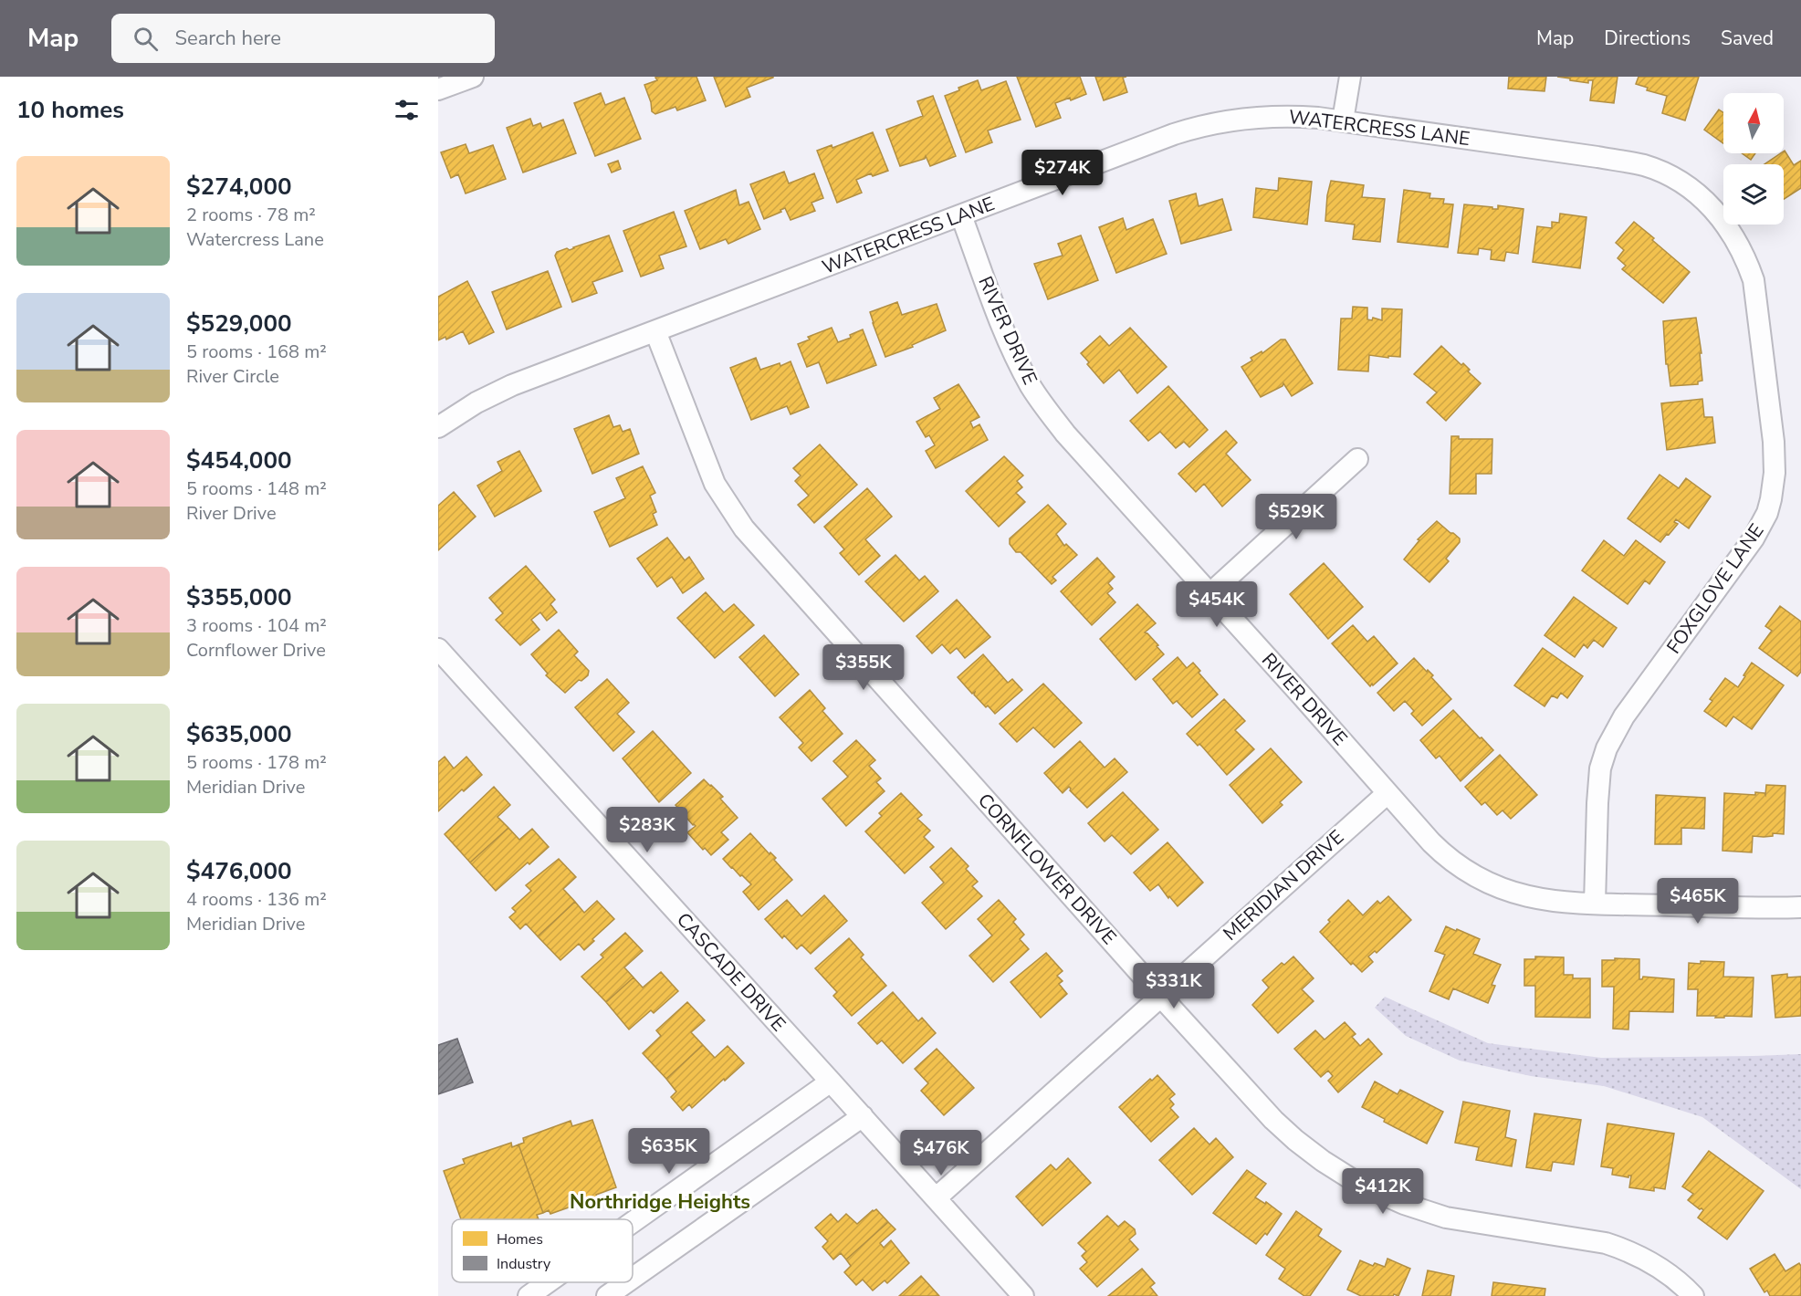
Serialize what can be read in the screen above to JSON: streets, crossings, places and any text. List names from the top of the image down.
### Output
{
  "streets": {
    "street": [
      "WATERCRESS LANE",
      "RIVER DRIVE",
      "FOXGLOVE LANE",
      "CORNFLOWER DRIVE",
      "MERIDIAN DRIVE",
      "CASCADE DRIVE"
    ]
  },
  "crossings": [
    ["WATERCRESS LANE", "RIVER DRIVE"],
    ["WATERCRESS LANE", "FOXGLOVE LANE"],
    ["WATERCRESS LANE", "CORNFLOWER DRIVE"],
    ["RIVER DRIVE", "FOXGLOVE LANE"],
    ["RIVER DRIVE", "MERIDIAN DRIVE"],
    ["CORNFLOWER DRIVE", "MERIDIAN DRIVE"],
    ["MERIDIAN DRIVE", "CASCADE DRIVE"]
  ],
  "districts": ["Northridge Heights"],
  "legend": ["Homes", "Industry"],
  "north": "top",
  "page": {
    "header": "Map",
    "search": "Search here",
    "nav": ["Map", "Directions", "Saved"],
    "heading": "10 homes",
    "list": [
      {
        "name": "$274,000",
        "note": "2 rooms · 78 m² · Watercress Lane"
      },
      {
        "name": "$529,000",
        "note": "5 rooms · 168 m² · River Circle"
      },
      {
        "name": "$454,000",
        "note": "5 rooms · 148 m² · River Drive"
      },
      {
        "name": "$355,000",
        "note": "3 rooms · 104 m² · Cornflower Drive"
      },
      {
        "name": "$635,000",
        "note": "5 rooms · 178 m² · Meridian Drive"
      },
      {
        "name": "$476,000",
        "note": "4 rooms · 136 m² · Meridian Drive"
      }
    ],
    "price": [
      "$274K",
      "$529K",
      "$454K",
      "$355K",
      "$283K",
      "$465K",
      "$331K",
      "$635K",
      "$476K",
      "$412K"
    ]
  }
}
